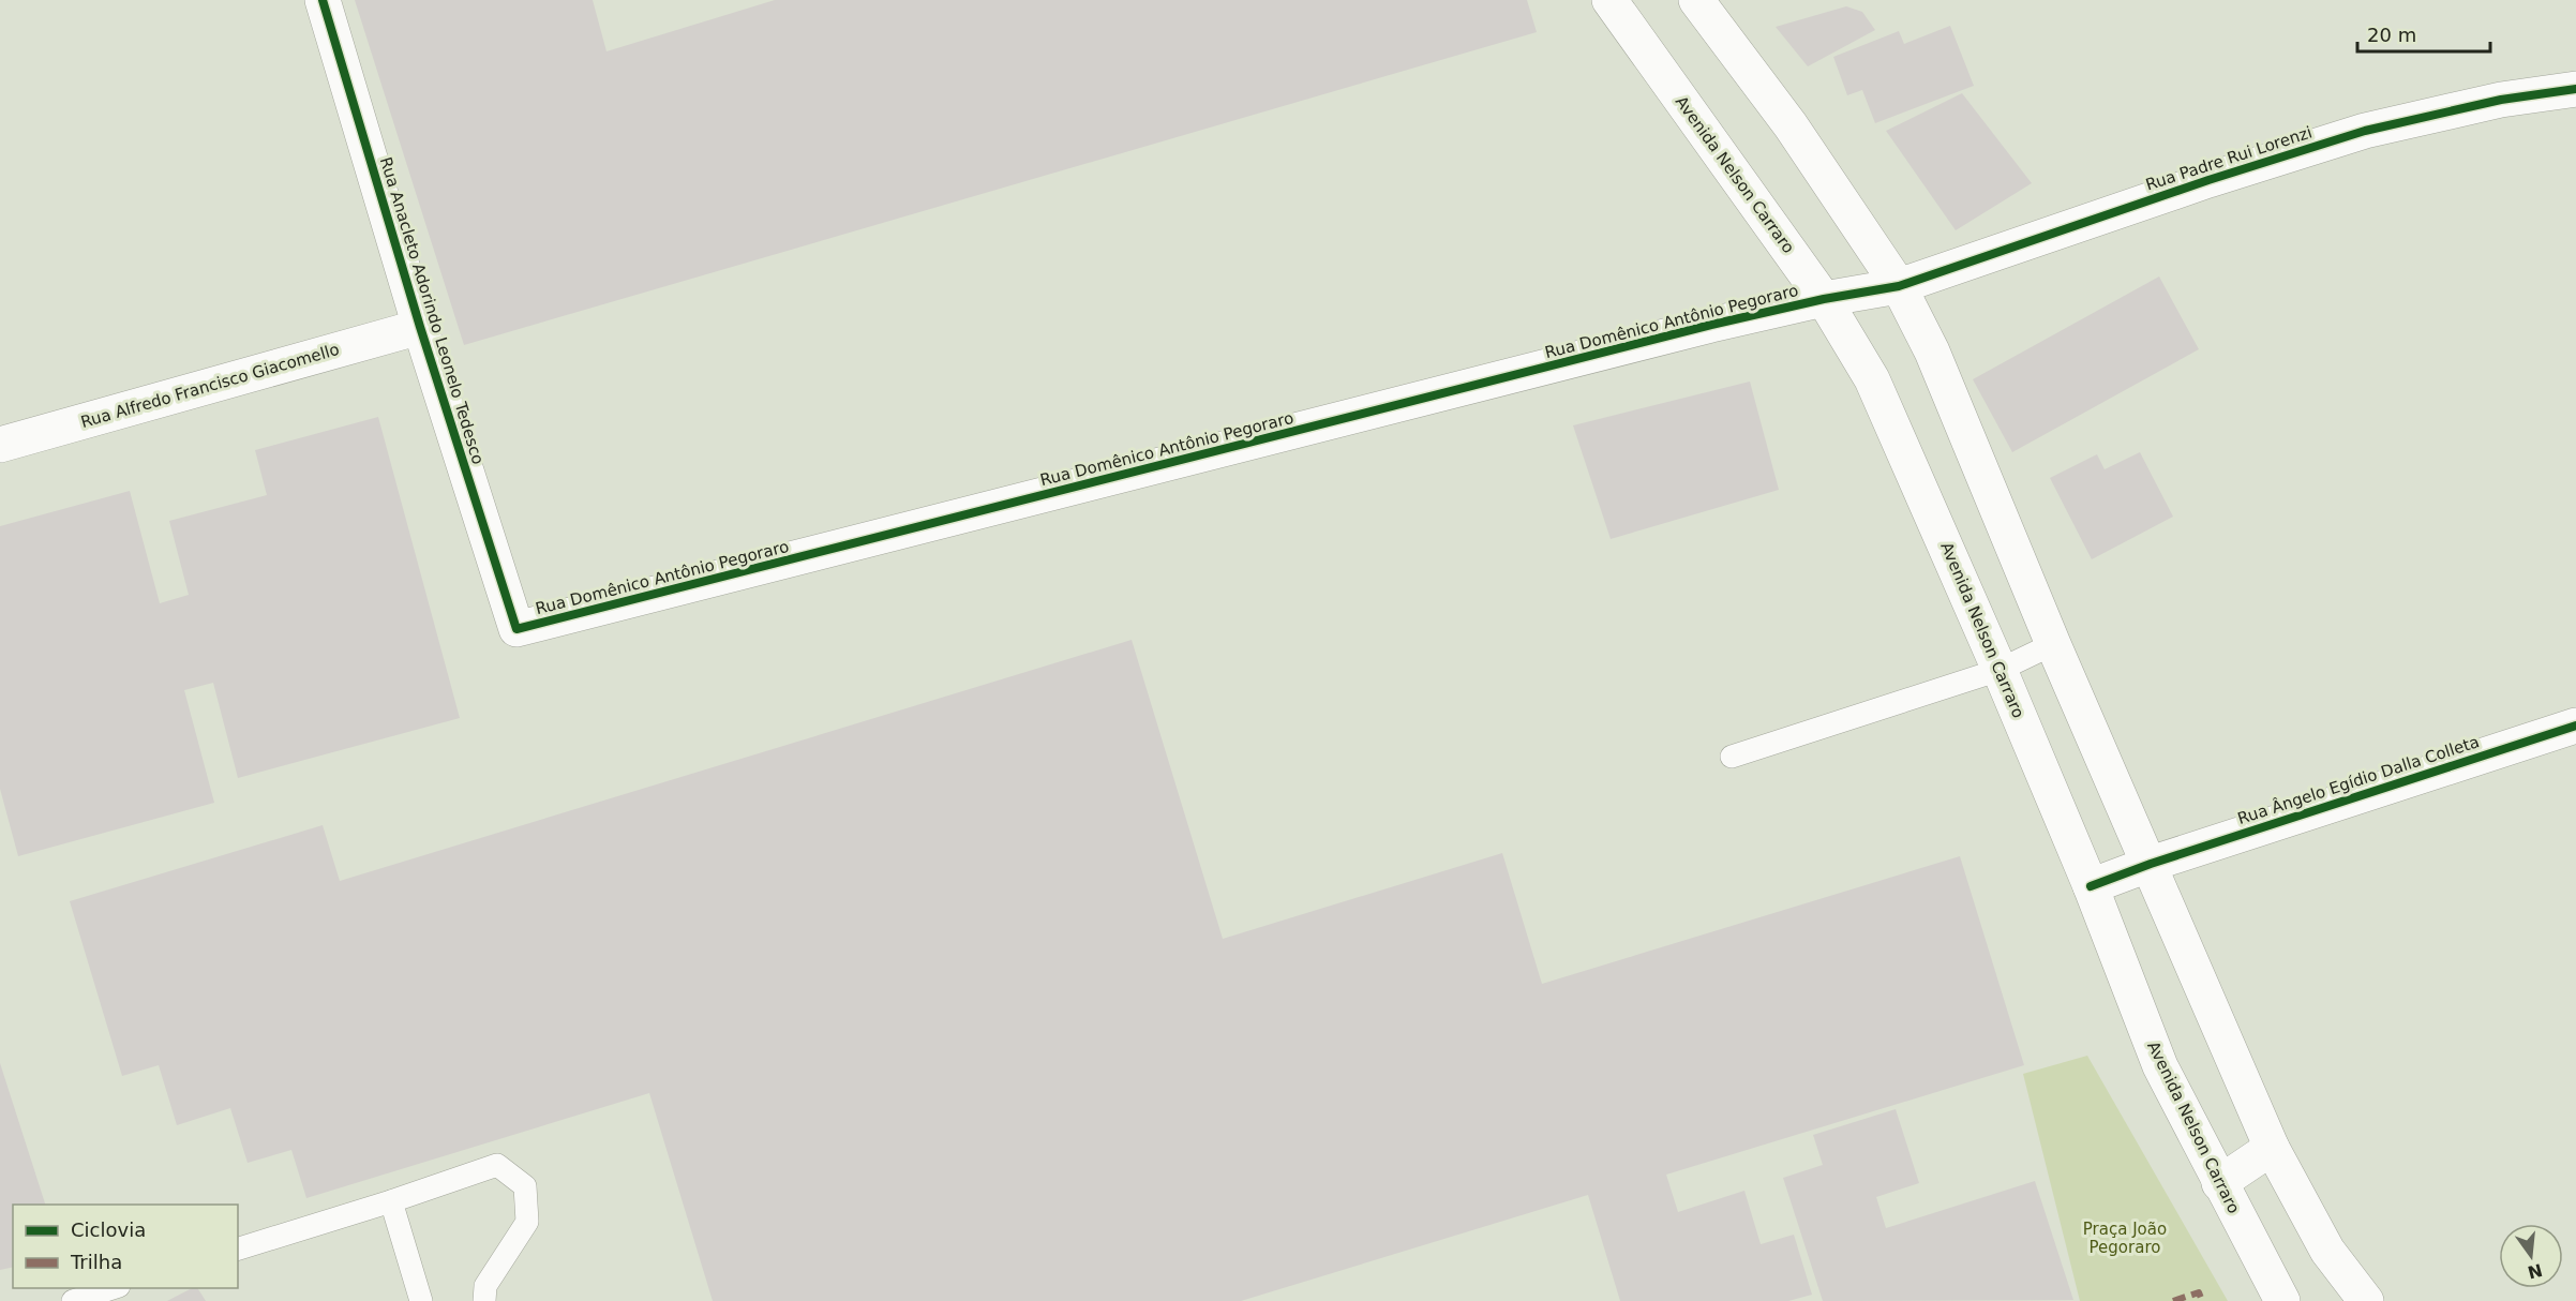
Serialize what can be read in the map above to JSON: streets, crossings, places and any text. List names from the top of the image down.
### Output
{
  "streets": {
    "street": [
      "Rua Padre Rui Lorenzi",
      "Avenida Nelson Carraro",
      "Rua Anacleto Adorindo Leonelo Tedesco",
      "Rua Domênico Antônio Pegoraro",
      "Rua Alfredo Francisco Giacomello",
      "Rua Ângelo Egídio Dalla Colleta"
    ]
  },
  "crossings": [
    ["Rua Padre Rui Lorenzi", "Avenida Nelson Carraro"],
    ["Rua Padre Rui Lorenzi", "Rua Domênico Antônio Pegoraro"],
    ["Avenida Nelson Carraro", "Rua Domênico Antônio Pegoraro"],
    ["Avenida Nelson Carraro", "Rua Ângelo Egídio Dalla Colleta"],
    ["Rua Anacleto Adorindo Leonelo Tedesco", "Rua Domênico Antônio Pegoraro"],
    ["Rua Anacleto Adorindo Leonelo Tedesco", "Rua Alfredo Francisco Giacomello"]
  ],
  "parks": ["Praça João Pegoraro"],
  "legend": ["Ciclovia", "Trilha"],
  "scale_bar": "20 m",
  "north": "bottom"
}
